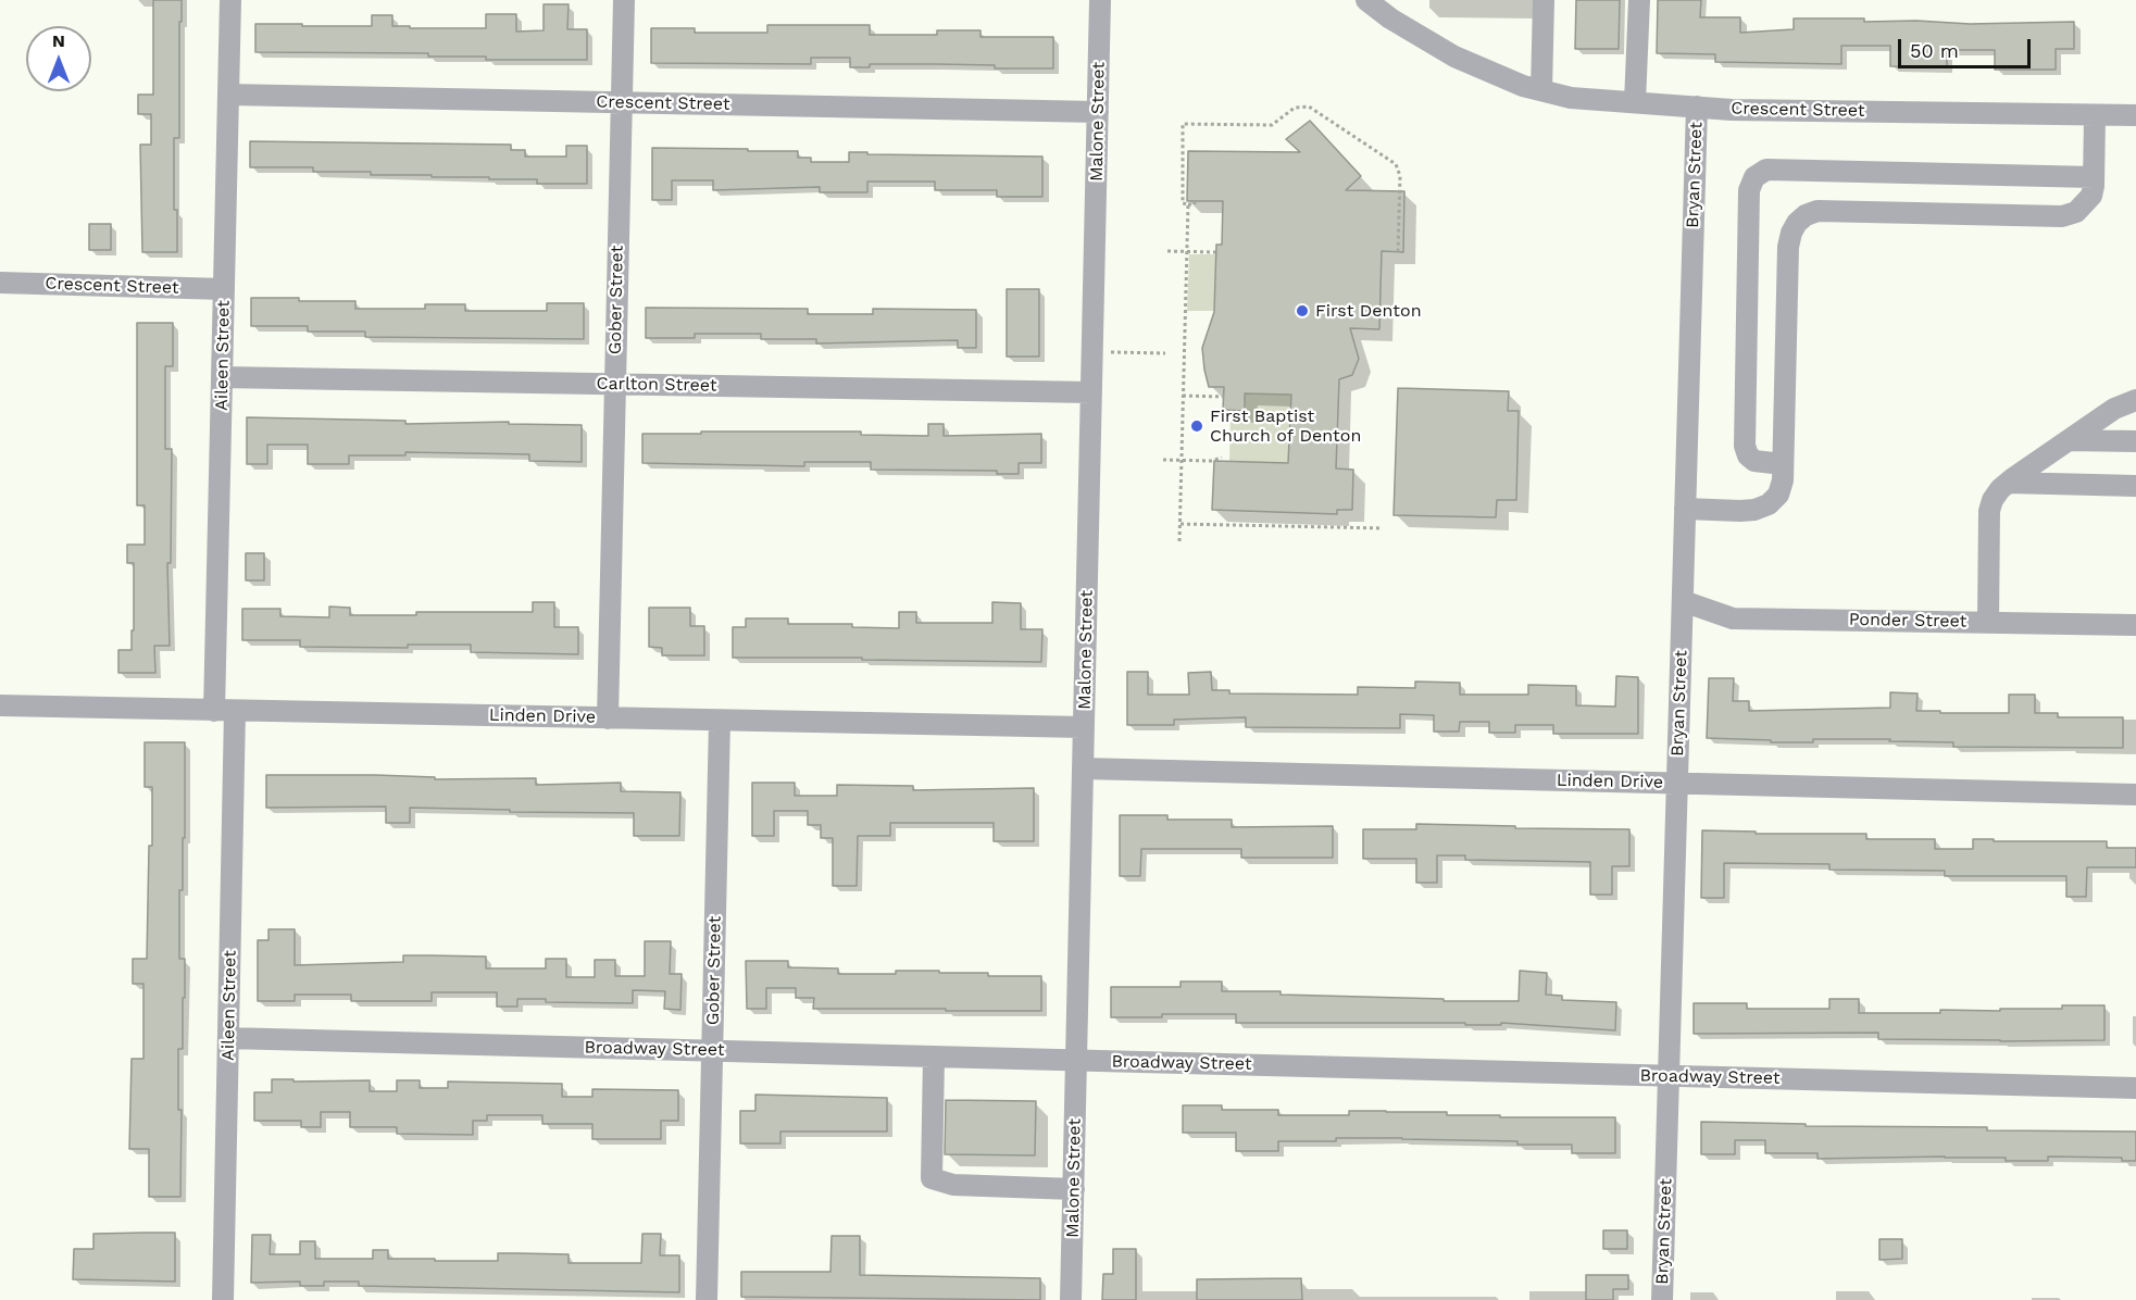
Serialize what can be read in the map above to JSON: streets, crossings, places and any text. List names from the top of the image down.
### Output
{
  "streets": {
    "street": [
      "Crescent Street",
      "Malone Street",
      "Bryan Street",
      "Gober Street",
      "Aileen Street",
      "Carlton Street",
      "Ponder Street",
      "Linden Drive",
      "Broadway Street"
    ]
  },
  "crossings": [
    ["Crescent Street", "Malone Street"],
    ["Crescent Street", "Bryan Street"],
    ["Crescent Street", "Gober Street"],
    ["Crescent Street", "Aileen Street"],
    ["Malone Street", "Carlton Street"],
    ["Malone Street", "Linden Drive"],
    ["Malone Street", "Broadway Street"],
    ["Bryan Street", "Ponder Street"],
    ["Bryan Street", "Linden Drive"],
    ["Bryan Street", "Broadway Street"],
    ["Gober Street", "Carlton Street"],
    ["Gober Street", "Linden Drive"],
    ["Gober Street", "Broadway Street"],
    ["Aileen Street", "Carlton Street"],
    ["Aileen Street", "Linden Drive"],
    ["Aileen Street", "Broadway Street"]
  ],
  "places": ["First Denton", "First Baptist Church of Denton"],
  "scale_bar": "50 m",
  "north": "top"
}
